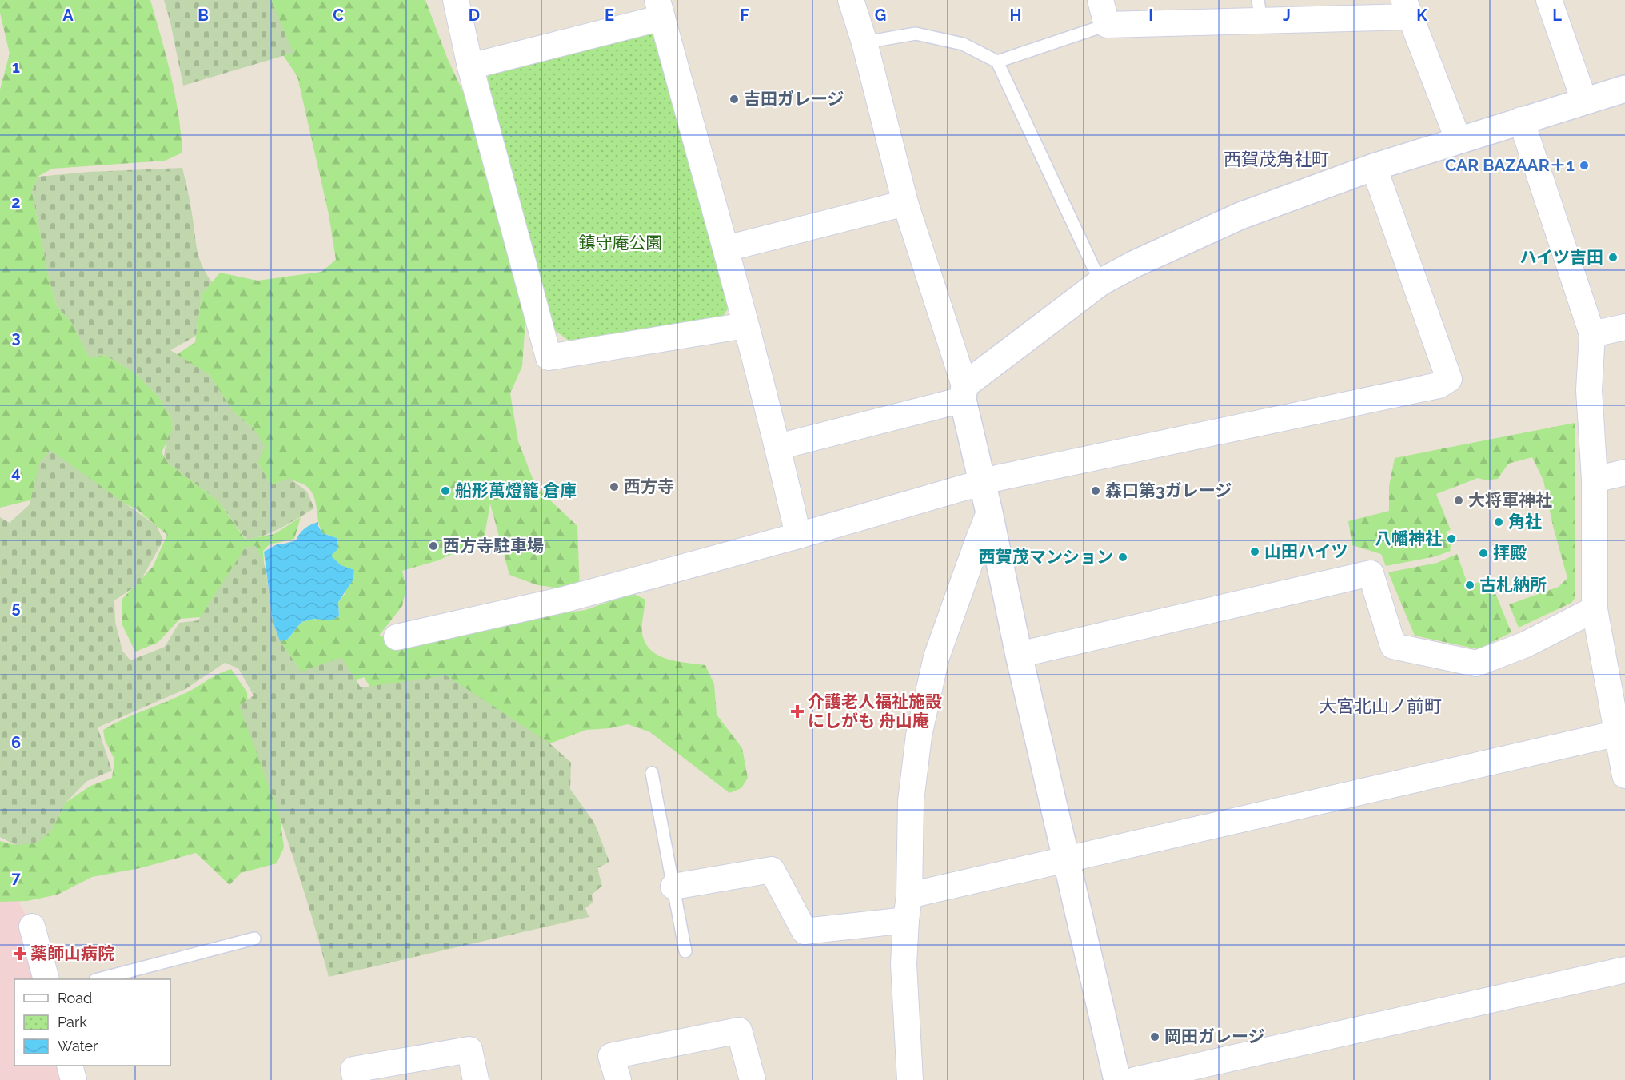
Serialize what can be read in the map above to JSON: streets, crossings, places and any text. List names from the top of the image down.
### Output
{
  "districts": ["西賀茂角社町", "大宮北山ノ前町"],
  "parks": ["鎮守庵公園"],
  "places": {
    "other": [
      "吉田ガレージ",
      "CAR BAZAAR＋1",
      "ハイツ吉田",
      "西方寺",
      "船形萬燈籠 倉庫",
      "森口第3ガレージ",
      "大将軍神社",
      "角社",
      "八幡神社",
      "西方寺駐車場",
      "山田ハイツ",
      "拝殿",
      "西賀茂マンション",
      "古札納所",
      "岡田ガレージ"
    ],
    "health": ["介護老人福祉施設 にしがも 舟山庵", "薬師山病院"]
  },
  "legend": ["Road", "Park", "Water"],
  "grid": {
    "columns": [
      "A",
      "B",
      "C",
      "D",
      "E",
      "F",
      "G",
      "H",
      "I",
      "J",
      "K",
      "L"
    ],
    "rows": [
      "1",
      "2",
      "3",
      "4",
      "5",
      "6",
      "7"
    ]
  }
}
